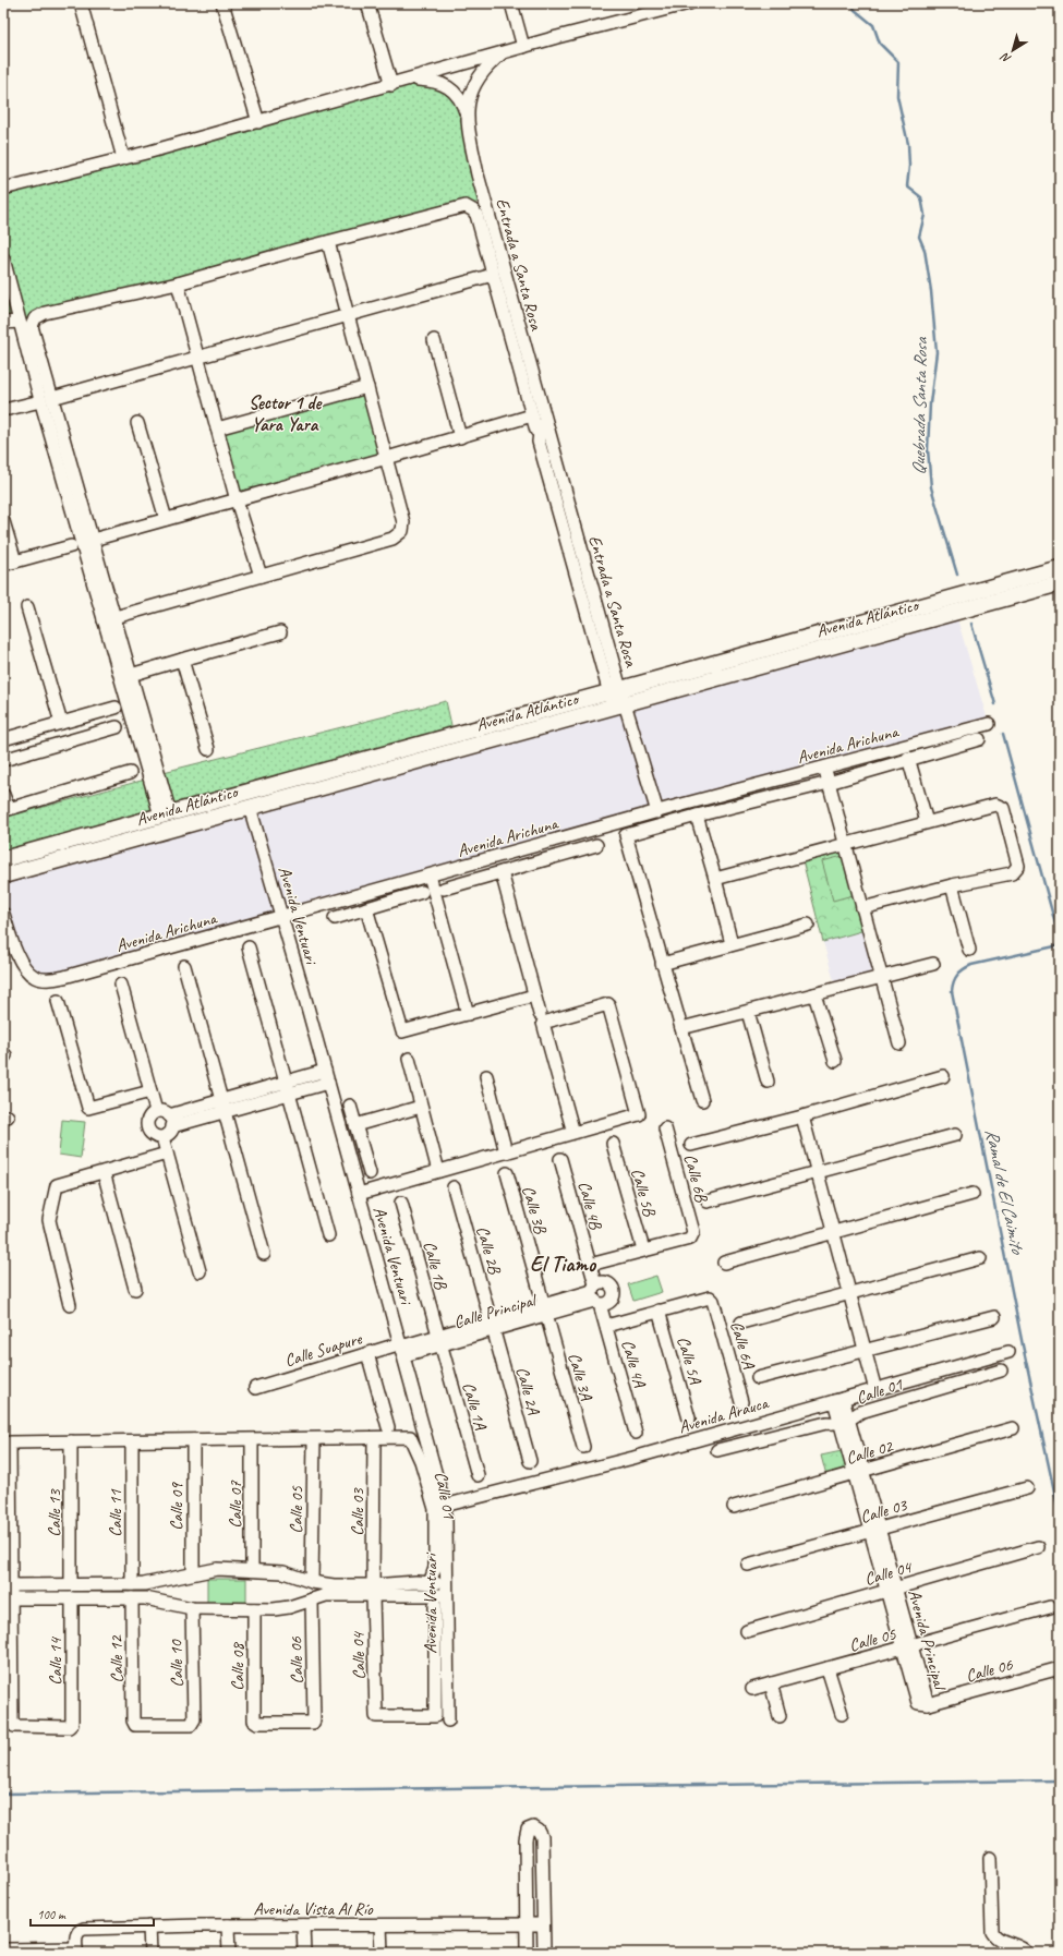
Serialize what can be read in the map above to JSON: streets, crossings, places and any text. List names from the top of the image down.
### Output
{
  "streets": {
    "main road": ["Avenida Atlántico"],
    "street": [
      "Entrada a Santa Rosa",
      "Avenida Arichuna",
      "Avenida Ventuari",
      "Calle 6B",
      "Calle 5B",
      "Calle 4B",
      "Calle 3B",
      "Calle 2B",
      "Calle 1B",
      "Calle Principal",
      "Calle 6A",
      "Calle Suapure",
      "Calle 5A",
      "Calle 4A",
      "Calle 3A",
      "Calle 2A",
      "Calle 01",
      "Calle 1A",
      "Avenida Arauca",
      "Calle 02",
      "Calle 07",
      "Calle 09",
      "Calle 05",
      "Calle 03",
      "Calle 13",
      "Calle 11",
      "Calle 04",
      "Avenida Principal",
      "Calle 12",
      "Calle 06",
      "Calle 14",
      "Calle 10",
      "Calle 08",
      "Avenida Vista Al Río"
    ]
  },
  "crossings": [
    ["Entrada a Santa Rosa", "Avenida Atlántico"],
    ["Entrada a Santa Rosa", "Avenida Arichuna"],
    ["Avenida Atlántico", "Avenida Ventuari"],
    ["Avenida Arichuna", "Avenida Ventuari"],
    ["Avenida Ventuari", "Calle Principal"],
    ["Avenida Ventuari", "Calle Suapure"],
    ["Avenida Ventuari", "Avenida Arauca"],
    ["Calle 6B", "Calle 5B"],
    ["Calle 4B", "Calle Principal"],
    ["Calle 4B", "Calle 4A"],
    ["Calle 3B", "Calle Principal"],
    ["Calle 3B", "Calle 3A"],
    ["Calle 2B", "Calle Principal"],
    ["Calle 2B", "Calle 2A"],
    ["Calle 1B", "Calle Principal"],
    ["Calle 1B", "Calle 1A"],
    ["Calle Principal", "Calle Suapure"],
    ["Calle Principal", "Calle 4A"],
    ["Calle Principal", "Calle 3A"],
    ["Calle Principal", "Calle 2A"],
    ["Calle Principal", "Calle 1A"],
    ["Calle 6A", "Calle 5A"],
    ["Calle 01", "Calle 03"],
    ["Calle 01", "Avenida Principal"],
    ["Avenida Arauca", "Avenida Principal"],
    ["Calle 02", "Avenida Principal"],
    ["Calle 05", "Avenida Principal"],
    ["Calle 03", "Calle 04"],
    ["Calle 03", "Avenida Principal"],
    ["Calle 04", "Avenida Principal"],
    ["Avenida Principal", "Calle 06"],
    ["Calle 12", "Calle 10"],
    ["Calle 06", "Calle 08"]
  ],
  "districts": ["Sector 1 de Yara Yara", "El Tiamo"],
  "water": ["Quebrada Santa Rosa", "Ramal de El Caimito"],
  "scale_bar": "100 m",
  "north": "bottom left"
}
